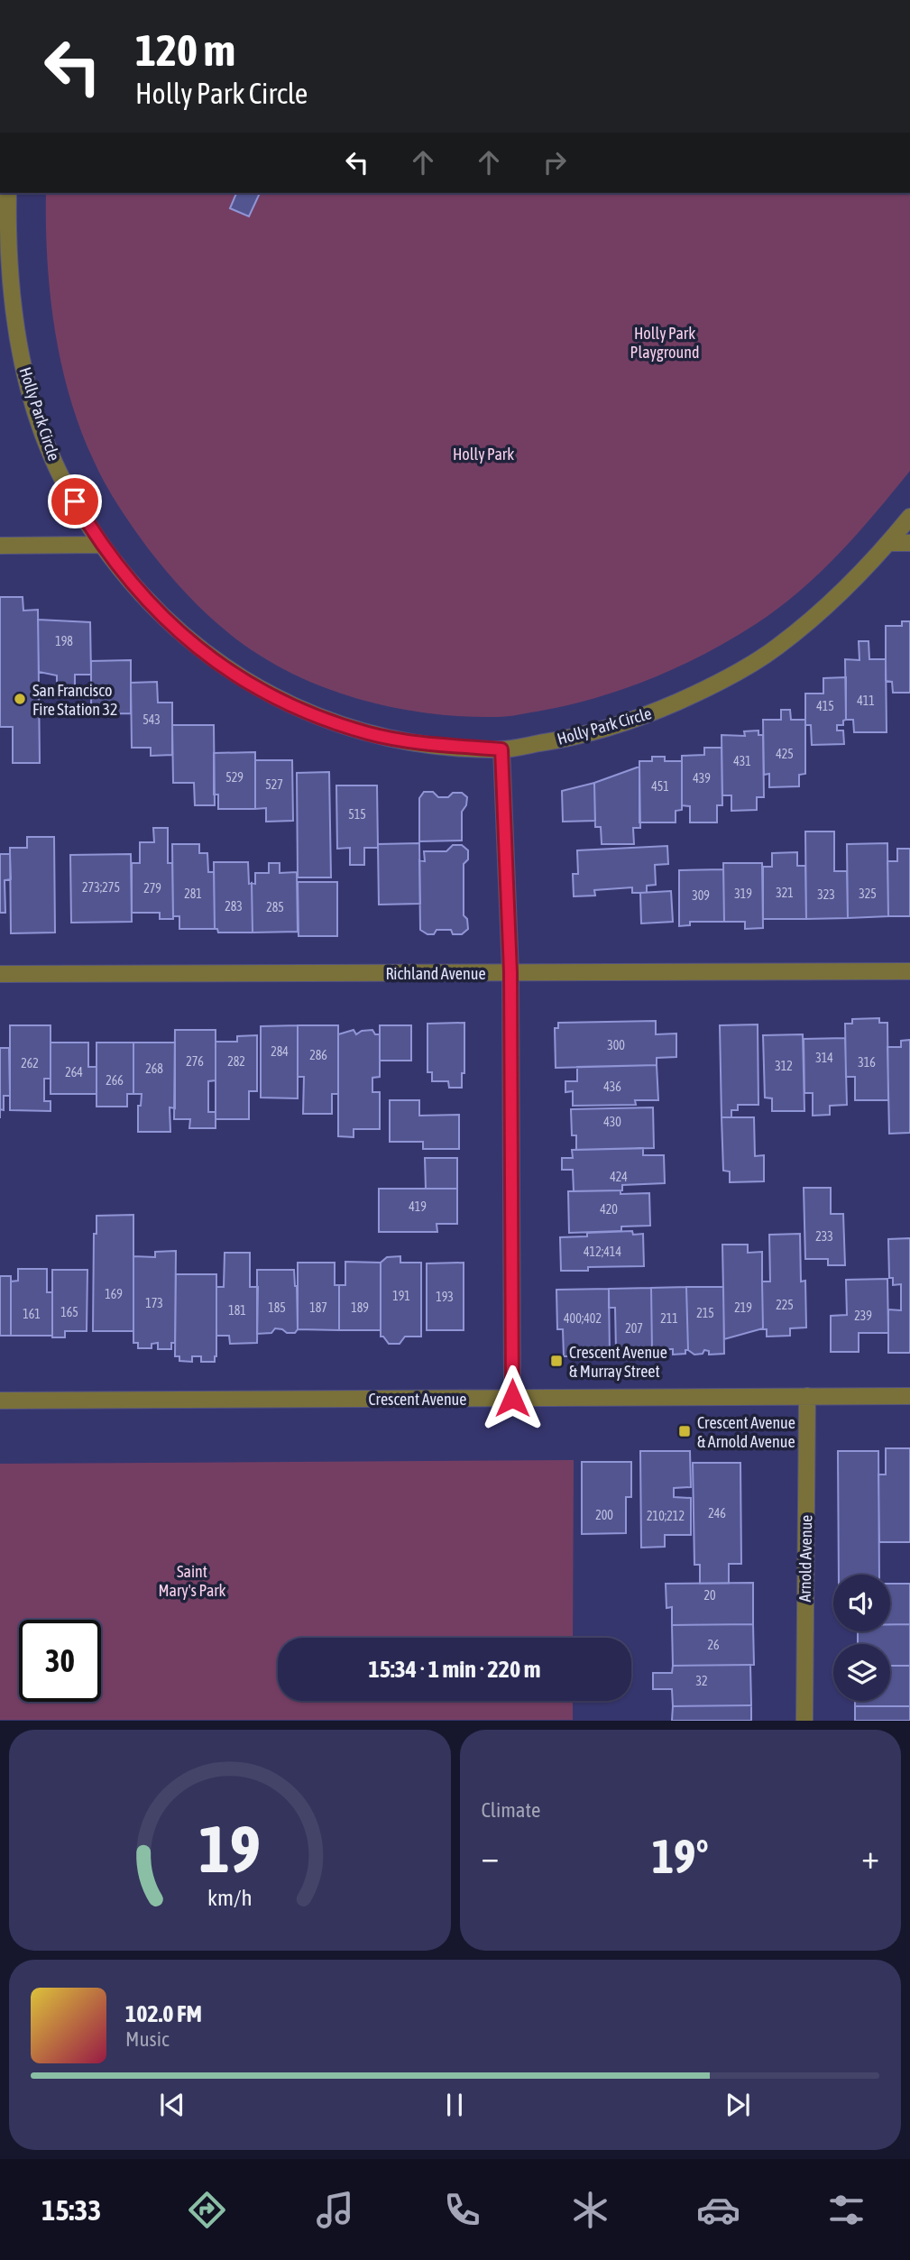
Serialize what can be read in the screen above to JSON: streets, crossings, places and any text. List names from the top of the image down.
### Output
{
  "streets": {
    "street": [
      "Holly Park Circle",
      "Richland Avenue",
      "Crescent Avenue",
      "Arnold Avenue"
    ]
  },
  "crossings": [
    ["Crescent Avenue", "Arnold Avenue"]
  ],
  "parks": ["Holly Park Playground", "Holly Park", "Saint Mary's Park"],
  "places": {
    "other": ["San Francisco Fire Station 32"],
    "transit": ["Crescent Avenue & Murray Street", "Crescent Avenue & Arnold Avenue"]
  },
  "house_numbers": [
    "198",
    "411",
    "415",
    "543",
    "425",
    "431",
    "529",
    "439",
    "527",
    "451",
    "515",
    "273;275",
    "279",
    "321",
    "281",
    "319",
    "325",
    "323",
    "309",
    "283",
    "285",
    "300",
    "284",
    "286",
    "314",
    "276",
    "282",
    "316",
    "262",
    "312",
    "268",
    "264",
    "266",
    "436",
    "430",
    "424",
    "419",
    "420",
    "233",
    "412;414",
    "169",
    "191",
    "193",
    "173",
    "225",
    "185",
    "187",
    "189",
    "219",
    "181",
    "165",
    "215",
    "161",
    "239",
    "400;402",
    "211",
    "207",
    "246",
    "200",
    "210;212",
    "20",
    "26",
    "32"
  ],
  "page": {
    "turn": ["120 m", "Holly Park Circle"],
    "limit": "30",
    "trip": "15:34 · 1 min · 220 m",
    "tile": "Climate",
    "heat": ["−", "19°", "+"],
    "song": ["102.0 FM", "Music"],
    "tabs": "15:33",
    "gauge": ["19", "km/h"]
  }
}
